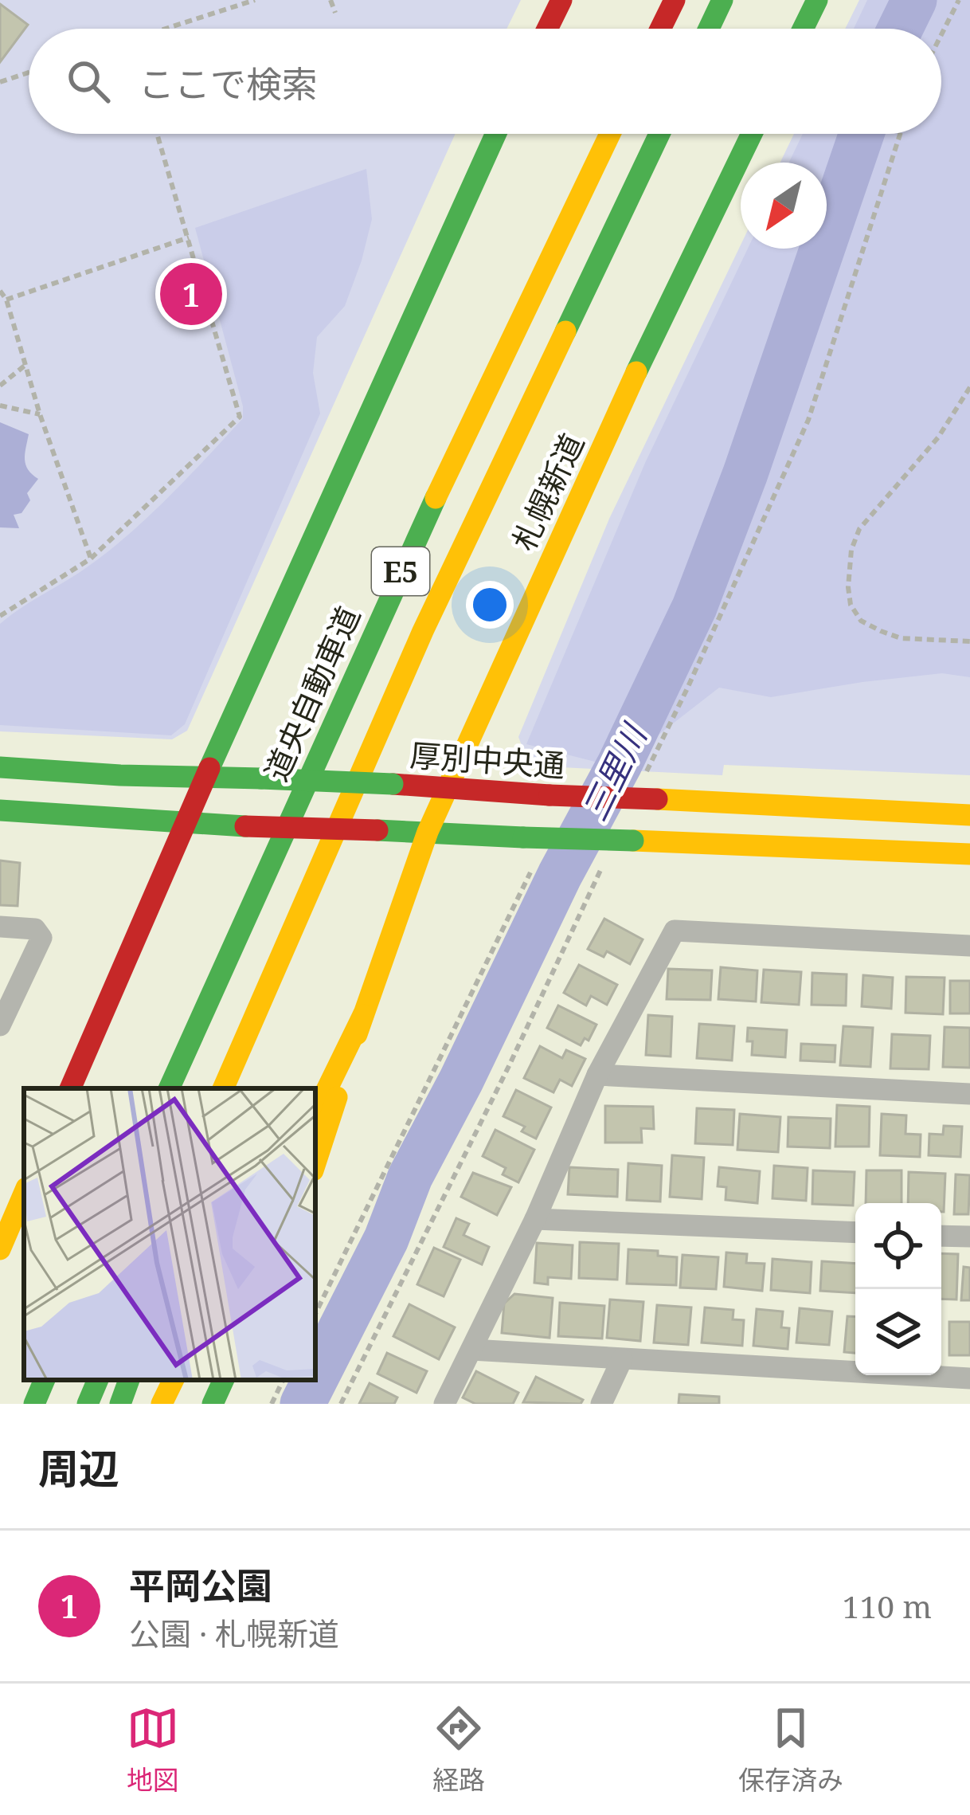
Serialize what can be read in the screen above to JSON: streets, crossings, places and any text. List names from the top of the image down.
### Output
{
  "streets": {
    "main road": [
      "札幌新道",
      "E5",
      "道央自動車道",
      "厚別中央通"
    ]
  },
  "crossings": [
    ["札幌新道", "厚別中央通"]
  ],
  "water": ["三里川"],
  "north": "bottom left",
  "page": {
    "search": "ここで検索",
    "pins": "1",
    "heading": "周辺",
    "list": [
      {
        "mark": "1",
        "name": "平岡公園",
        "note": "公園 · 札幌新道",
        "value": "110 m"
      }
    ],
    "nav": ["地図", "経路", "保存済み"]
  }
}
